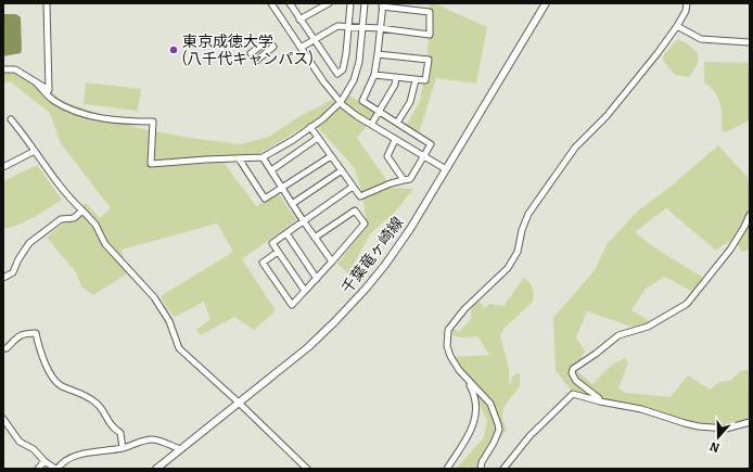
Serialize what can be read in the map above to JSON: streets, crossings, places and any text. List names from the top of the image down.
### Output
{
  "streets": {
    "main road": ["千葉竜ヶ崎線"]
  },
  "places": ["東京成徳大学 (八千代キャンパス)"],
  "north": "bottom"
}
